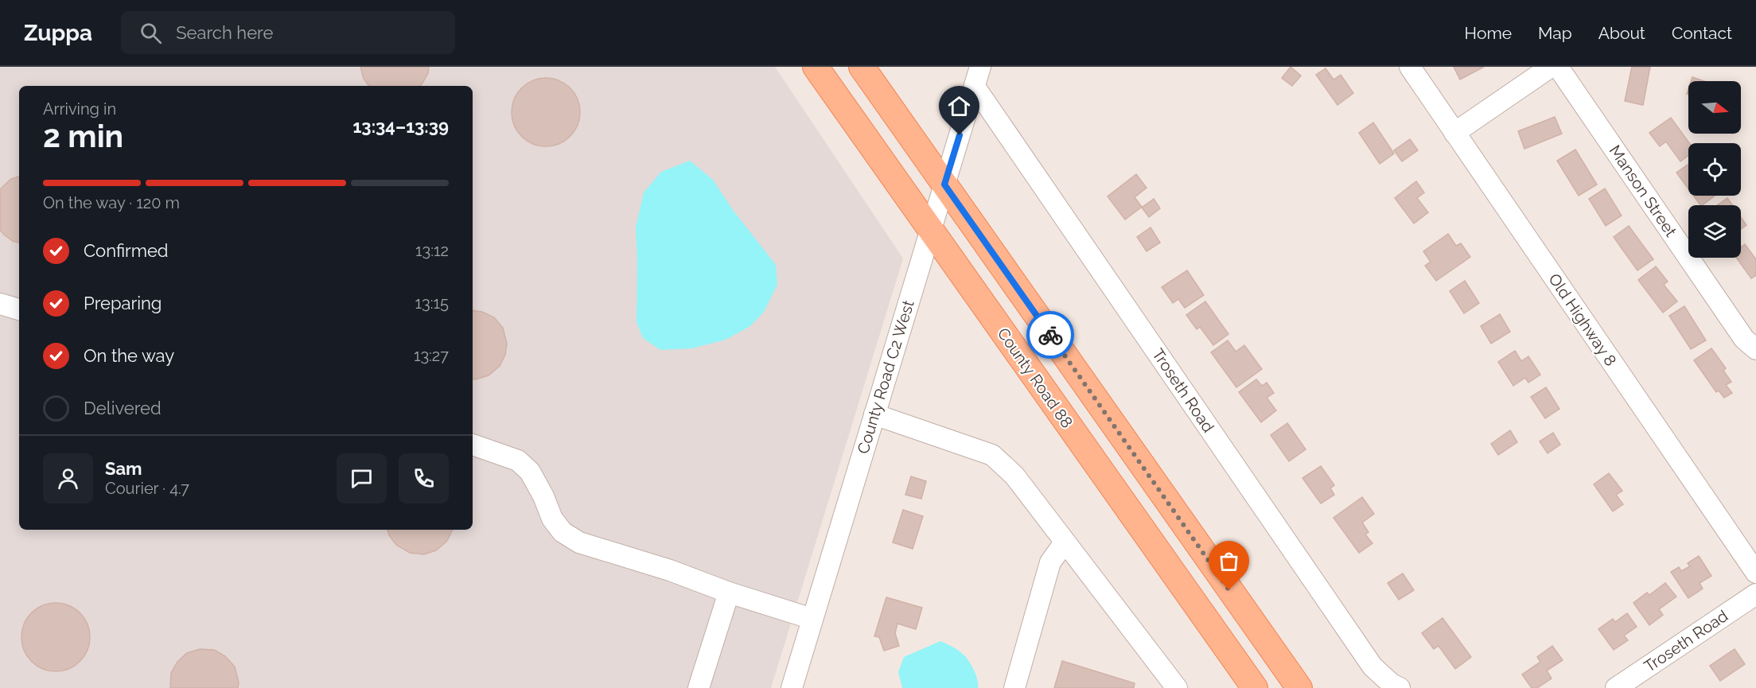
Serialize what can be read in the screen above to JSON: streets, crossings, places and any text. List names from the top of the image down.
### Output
{
  "streets": {
    "main road": ["County Road 88"],
    "street": [
      "Manson Street",
      "Old Highway 8",
      "County Road C2 West",
      "Troseth Road"
    ]
  },
  "crossings": [
    ["County Road C2 West", "County Road 88"],
    ["County Road C2 West", "Troseth Road"]
  ],
  "north": "right",
  "page": {
    "header": "Zuppa",
    "search": "Search here",
    "nav": [
      "Home",
      "Map",
      "About",
      "Contact"
    ],
    "heading": ["2 min", "Arriving in", "13:34–13:39"],
    "panel": ["Sam", "Courier · 4.7"],
    "bar": "On the way · 120 m",
    "list": [
      ["Confirmed", "13:12"],
      ["Preparing", "13:15"],
      ["On the way", "13:27"],
      "Delivered"
    ]
  }
}
